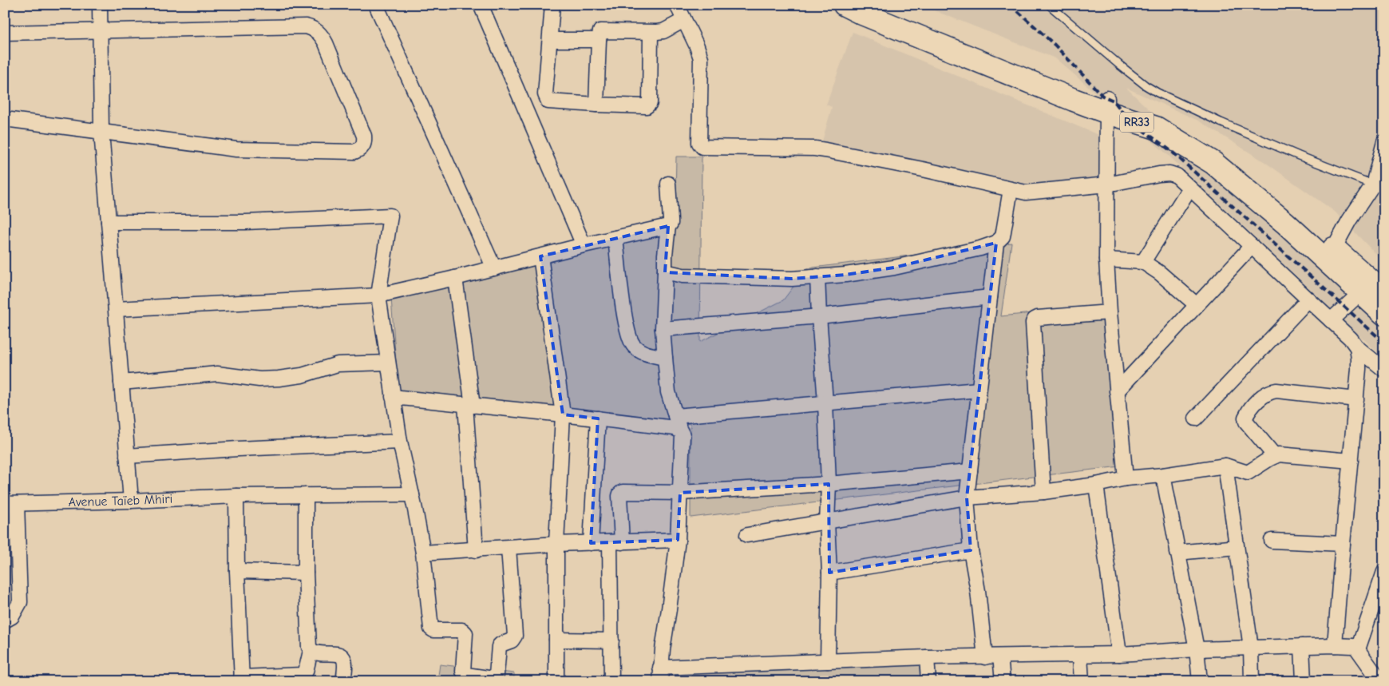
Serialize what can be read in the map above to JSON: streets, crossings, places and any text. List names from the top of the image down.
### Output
{
  "streets": {
    "highway": ["RR33"],
    "street": ["Avenue Taïeb Mhiri"]
  }
}
